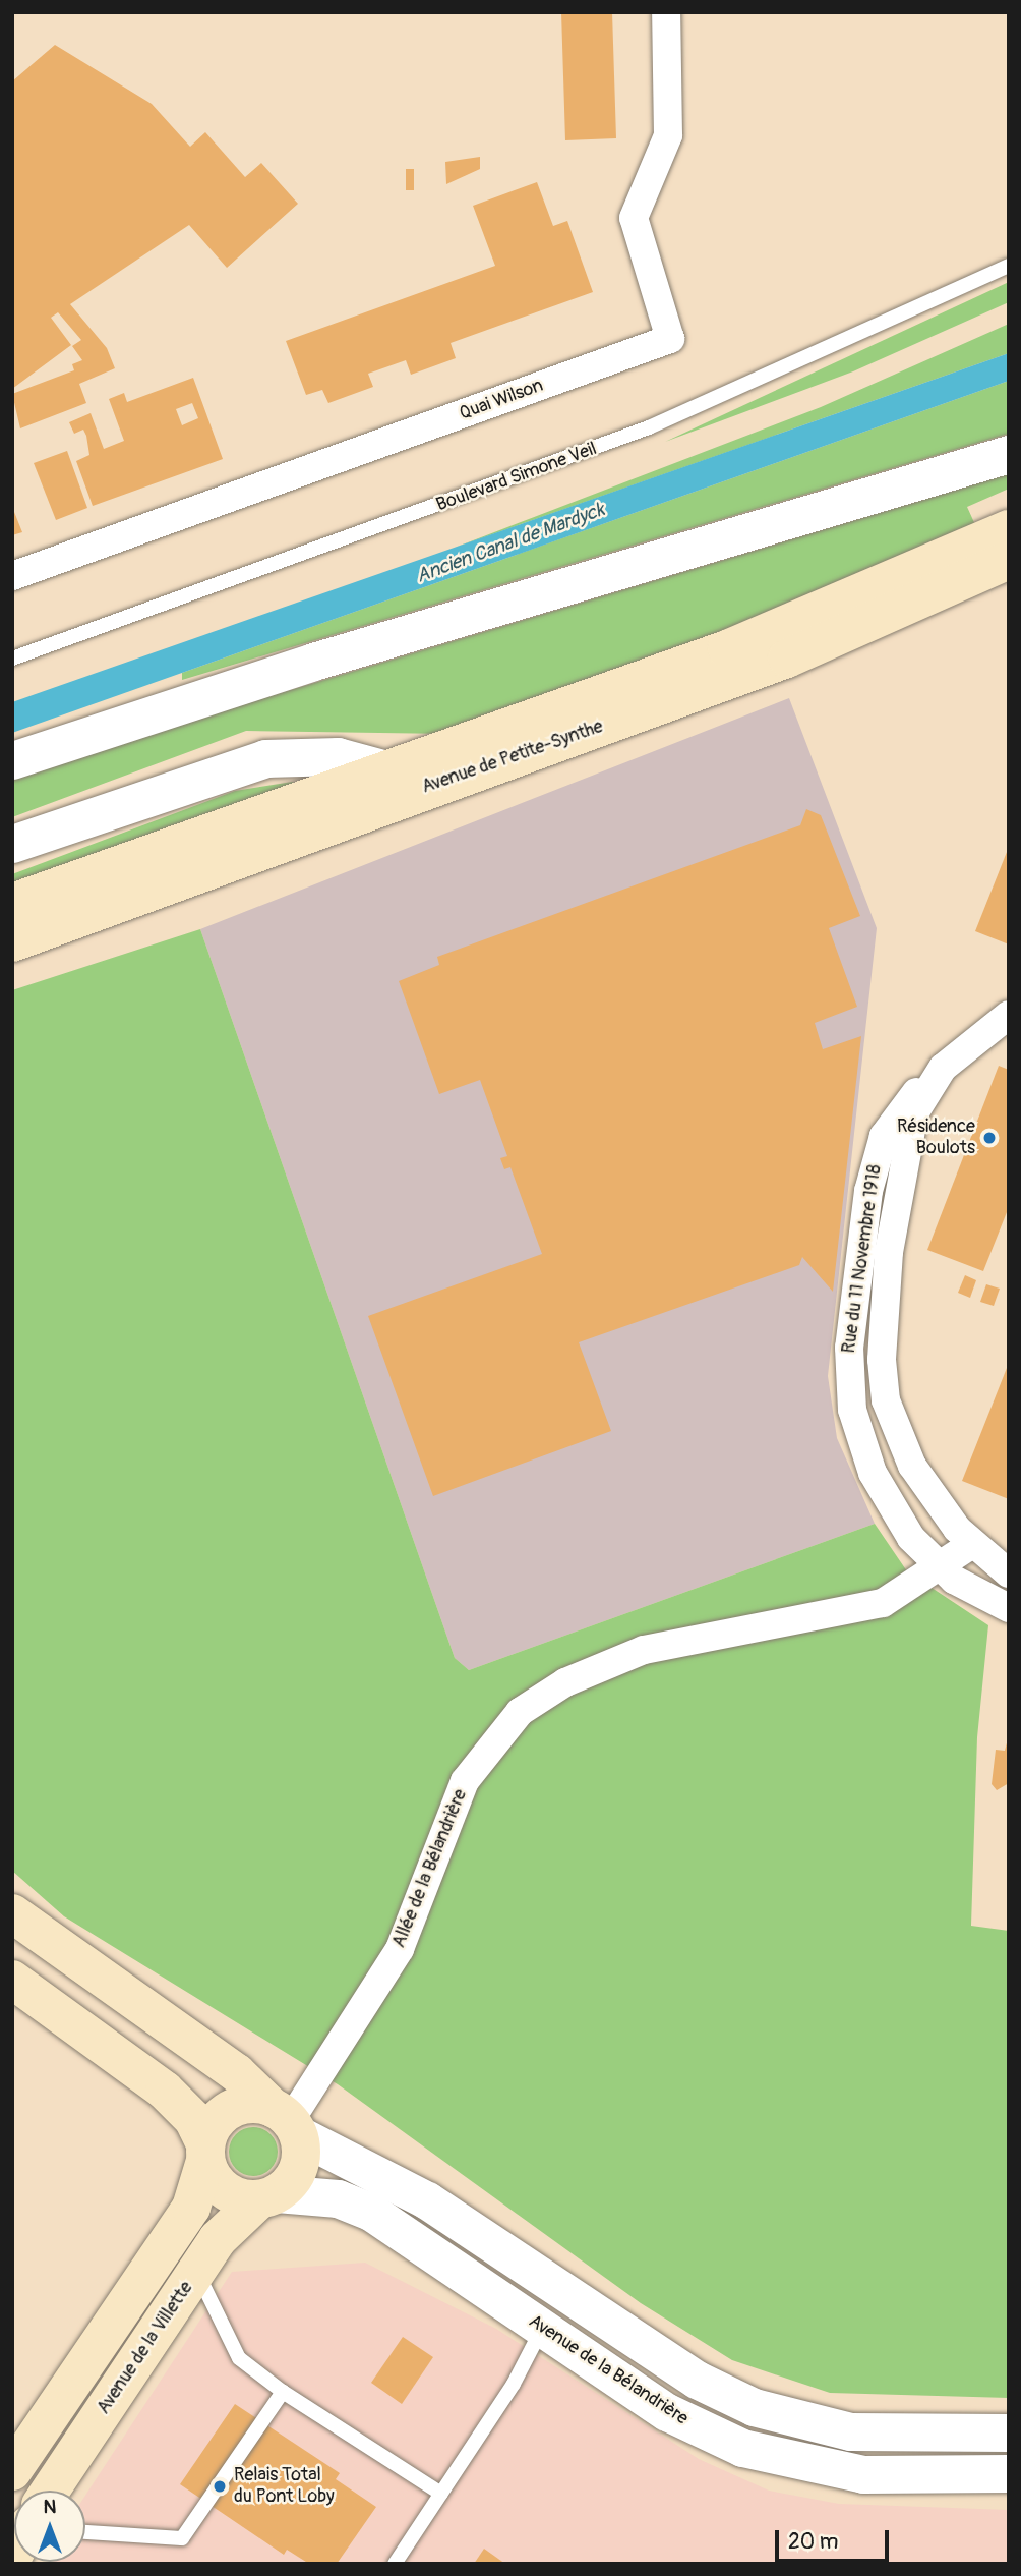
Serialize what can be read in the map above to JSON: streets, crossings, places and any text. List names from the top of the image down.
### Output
{
  "streets": {
    "main road": ["Avenue de Petite-Synthe", "Avenue de la Villette"],
    "street": [
      "Quai Wilson",
      "Rue du 11 Novembre 1918",
      "Allée de la Bélandrière",
      "Avenue de la Bélandrière"
    ],
    "lane": ["Boulevard Simone Veil"]
  },
  "crossings": [
    ["Rue du 11 Novembre 1918", "Allée de la Bélandrière"],
    ["Allée de la Bélandrière", "Avenue de la Villette"],
    ["Allée de la Bélandrière", "Avenue de la Bélandrière"],
    ["Avenue de la Villette", "Avenue de la Bélandrière"]
  ],
  "water": ["Ancien Canal de Mardyck"],
  "places": ["Résidence Boulots", "Relais Total du Pont Loby"],
  "scale_bar": "20 m",
  "north": "top"
}
